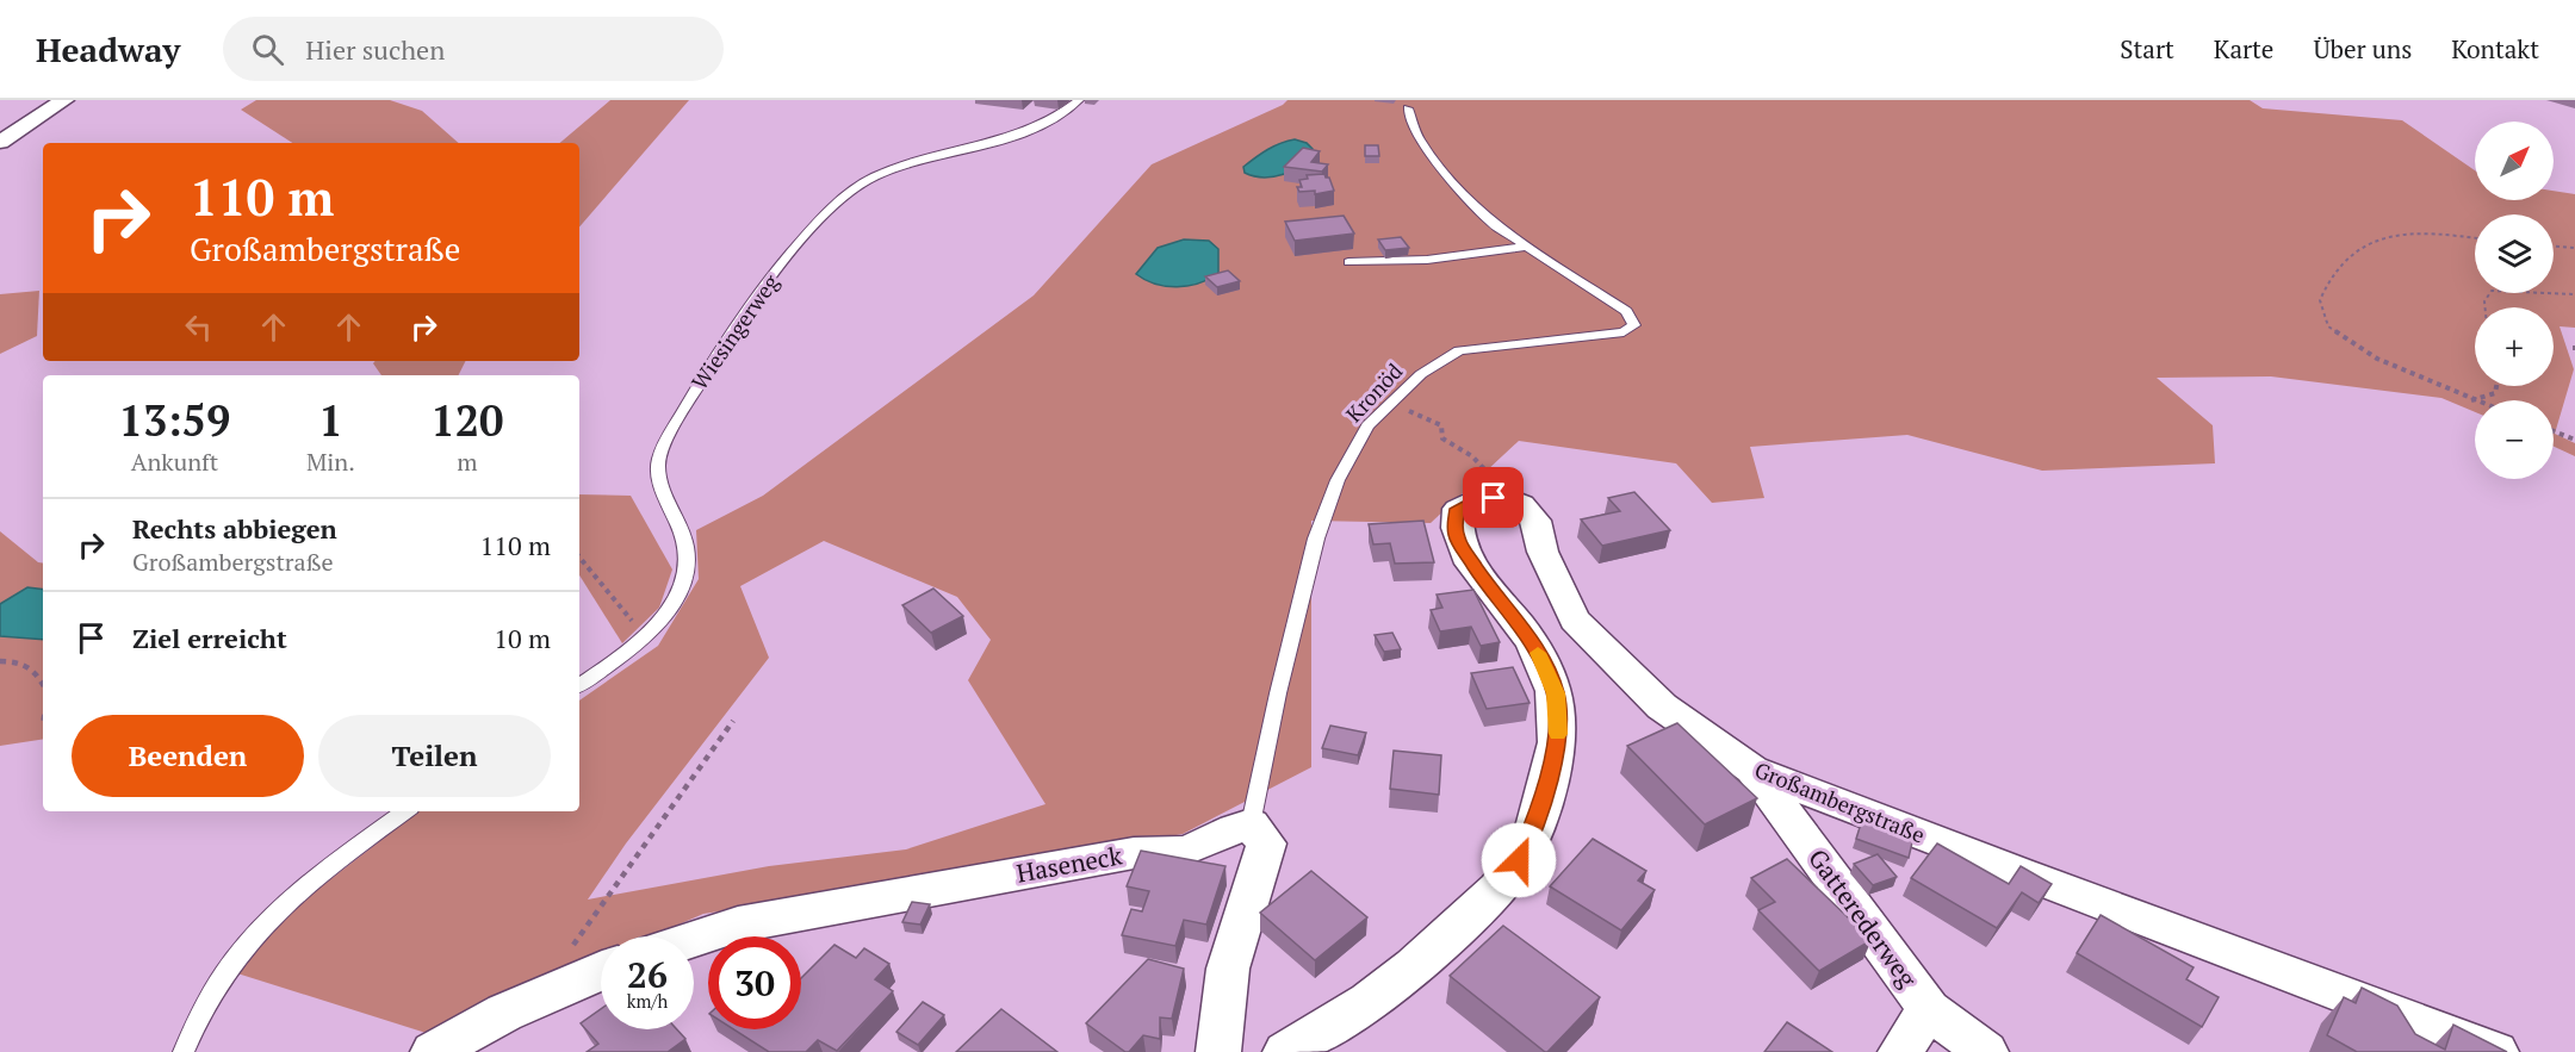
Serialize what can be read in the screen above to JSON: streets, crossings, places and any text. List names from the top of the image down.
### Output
{
  "streets": {
    "street": ["Großambergstraße", "Haseneck", "Gatterederweg"],
    "lane": ["Wiesingerweg", "Kronöd"]
  },
  "crossings": [
    ["Kronöd", "Haseneck"],
    ["Großambergstraße", "Gatterederweg"]
  ],
  "north": "top right",
  "page": {
    "header": "Headway",
    "search": "Hier suchen",
    "nav": [
      "Start",
      "Karte",
      "Über uns",
      "Kontakt"
    ],
    "map_buttons": ["+", "−"],
    "turn": ["110 m", "Großambergstraße"],
    "eta": [
      "13:59",
      "Ankunft",
      "1",
      "Min.",
      "120",
      "m"
    ],
    "list": [
      {
        "name": "Rechts abbiegen",
        "note": "Großambergstraße",
        "value": "110 m"
      },
      {
        "name": "Ziel erreicht",
        "value": "10 m"
      }
    ],
    "buttons": ["Beenden", "Teilen"],
    "speed": "26 km/h",
    "limit": "30"
  }
}
